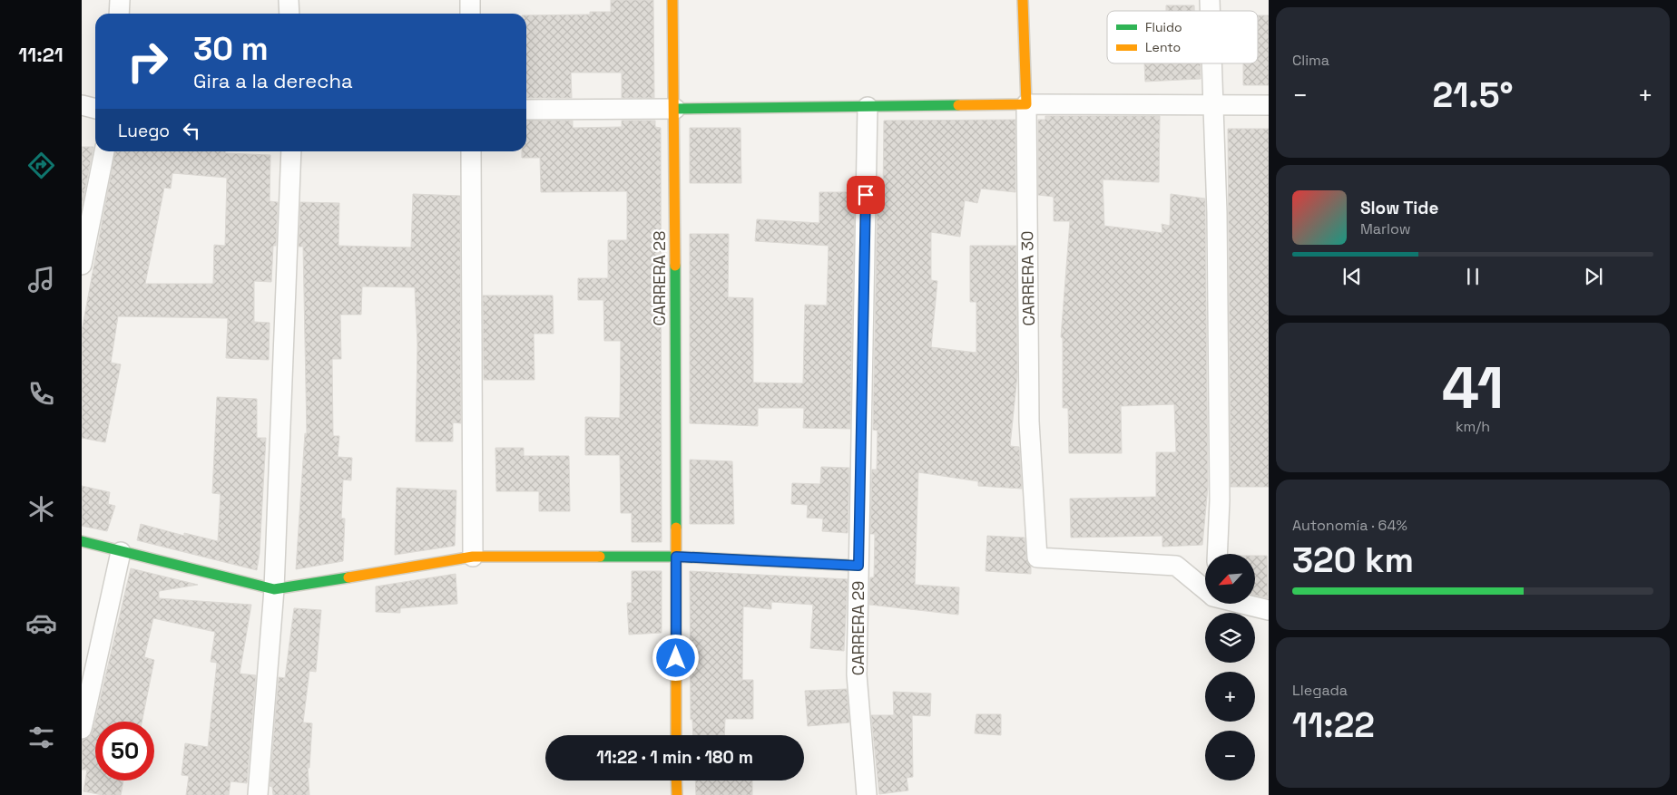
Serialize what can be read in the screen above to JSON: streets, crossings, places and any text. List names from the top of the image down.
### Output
{
  "streets": {
    "main road": ["CARRERA 28", "CARRERA 30"],
    "street": ["CARRERA 29"]
  },
  "legend": ["Fluido", "Lento"],
  "north": "bottom left",
  "page": {
    "tabs": "11:21",
    "tile": [
      "Clima",
      ["41", "km/h"],
      ["Autonomía · 64%", "320 km"],
      ["Llegada", "11:22"]
    ],
    "turn": ["30 m", "Gira a la derecha"],
    "heat": ["−", "21.5°", "+"],
    "then": "Luego",
    "song": ["Slow Tide", "Marlow"],
    "map_buttons": ["+", "−"],
    "limit": "50",
    "trip": "11:22 · 1 min · 180 m"
  }
}
